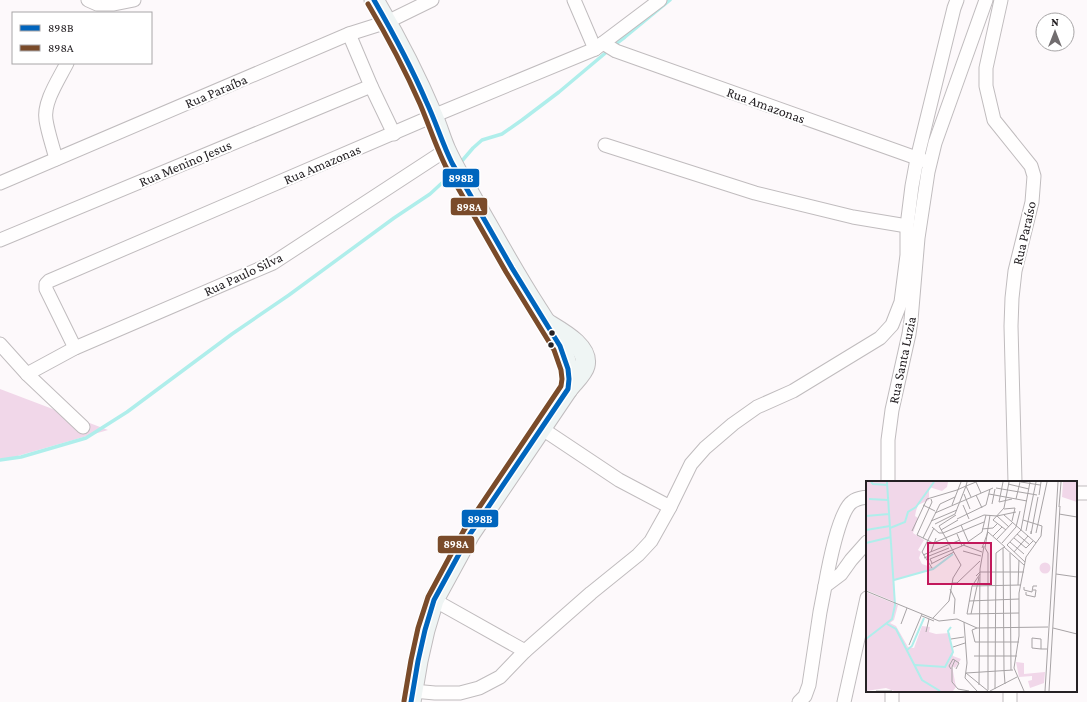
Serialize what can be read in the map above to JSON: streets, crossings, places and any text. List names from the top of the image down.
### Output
{
  "streets": {
    "street": [
      "Rua Paraíba",
      "Rua Amazonas",
      "Rua Menino Jesus",
      "Rua Paraíso",
      "Rua Paulo Silva",
      "Rua Santa Luzia"
    ]
  },
  "crossings": [
    ["Rua Amazonas", "Rua Paulo Silva"],
    ["Rua Amazonas", "Rua Santa Luzia"]
  ],
  "lines": ["transit line 898B", "transit line 898A"],
  "legend": ["898B", "898A"],
  "north": "top"
}
